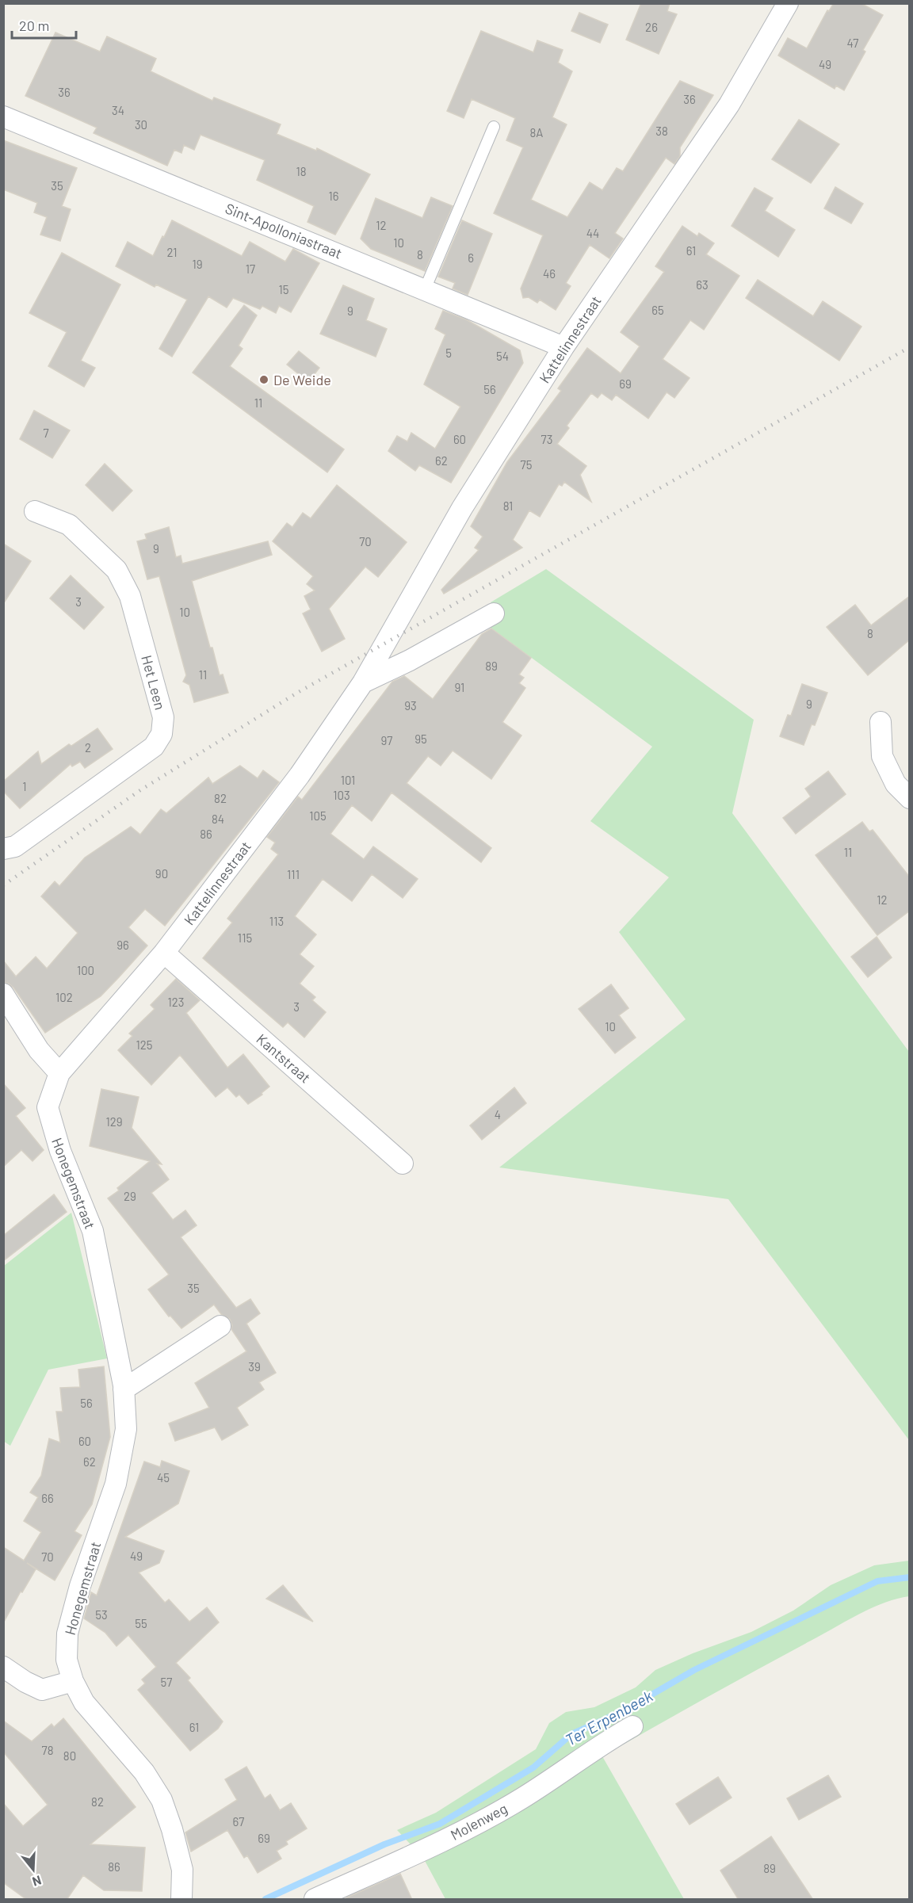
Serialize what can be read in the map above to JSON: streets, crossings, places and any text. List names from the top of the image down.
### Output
{
  "streets": {
    "street": [
      "Sint-Apolloniastraat",
      "Kattelinnestraat",
      "Het Leen",
      "Kantstraat",
      "Honegemstraat",
      "Molenweg"
    ]
  },
  "crossings": [
    ["Sint-Apolloniastraat", "Kattelinnestraat"],
    ["Kattelinnestraat", "Kantstraat"],
    ["Kattelinnestraat", "Honegemstraat"]
  ],
  "water": ["Ter Erpenbeek"],
  "places": ["De Weide"],
  "house_numbers": [
    "26",
    "47",
    "49",
    "36",
    "36",
    "34",
    "30",
    "38",
    "8A",
    "18",
    "35",
    "16",
    "12",
    "44",
    "10",
    "61",
    "21",
    "8",
    "6",
    "19",
    "17",
    "46",
    "63",
    "15",
    "65",
    "9",
    "5",
    "54",
    "69",
    "56",
    "11",
    "7",
    "60",
    "73",
    "62",
    "75",
    "81",
    "70",
    "9",
    "3",
    "10",
    "8",
    "89",
    "11",
    "91",
    "9",
    "93",
    "95",
    "97",
    "2",
    "101",
    "1",
    "103",
    "82",
    "105",
    "84",
    "86",
    "11",
    "90",
    "111",
    "12",
    "113",
    "115",
    "96",
    "100",
    "102",
    "123",
    "3",
    "10",
    "125",
    "4",
    "129",
    "29",
    "35",
    "39",
    "56",
    "60",
    "62",
    "45",
    "66",
    "49",
    "70",
    "53",
    "55",
    "57",
    "61",
    "78",
    "80",
    "82",
    "67",
    "69",
    "86",
    "89"
  ],
  "scale_bar": "20 m",
  "north": "bottom"
}
